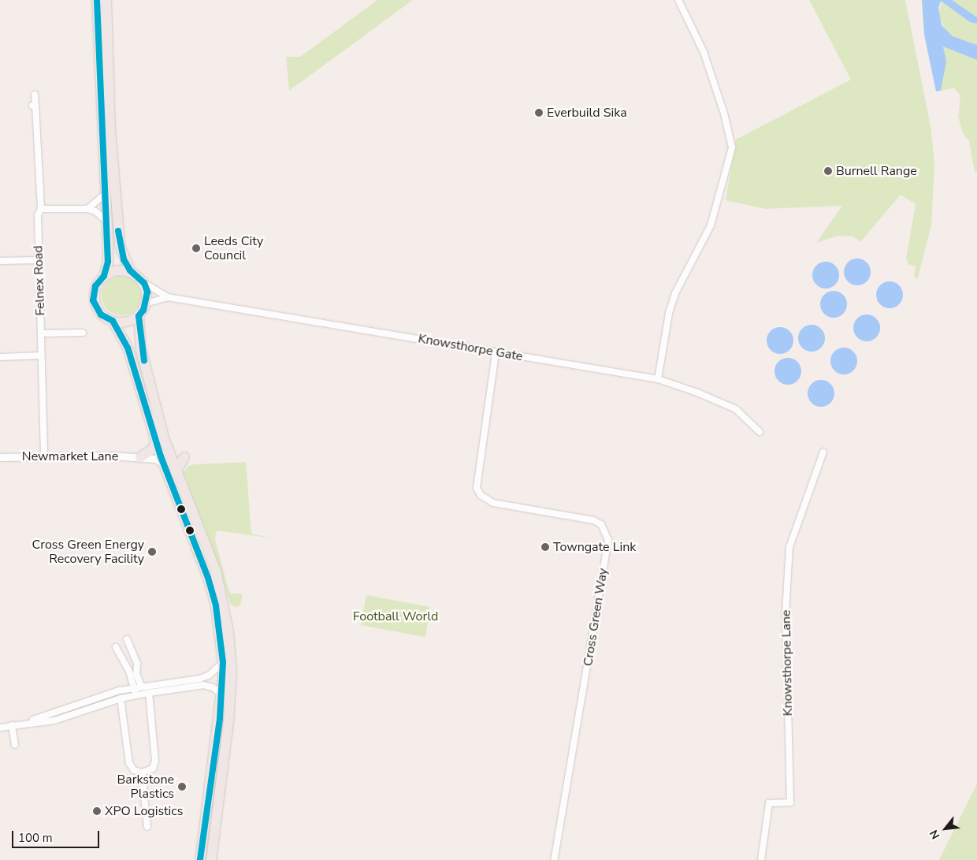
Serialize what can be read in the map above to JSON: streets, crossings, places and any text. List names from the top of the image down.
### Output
{
  "streets": {
    "street": [
      "Felnex Road",
      "Knowsthorpe Gate",
      "Newmarket Lane",
      "Cross Green Way",
      "Knowsthorpe Lane"
    ]
  },
  "crossings": [
    ["Felnex Road", "Newmarket Lane"],
    ["Knowsthorpe Gate", "Cross Green Way"]
  ],
  "parks": ["Football World"],
  "places": [
    "Everbuild Sika",
    "Burnell Range",
    "Leeds City Council",
    "Towngate Link",
    "Cross Green Energy Recovery Facility",
    "Barkstone Plastics",
    "XPO Logistics"
  ],
  "scale_bar": "100 m",
  "north": "bottom left"
}
